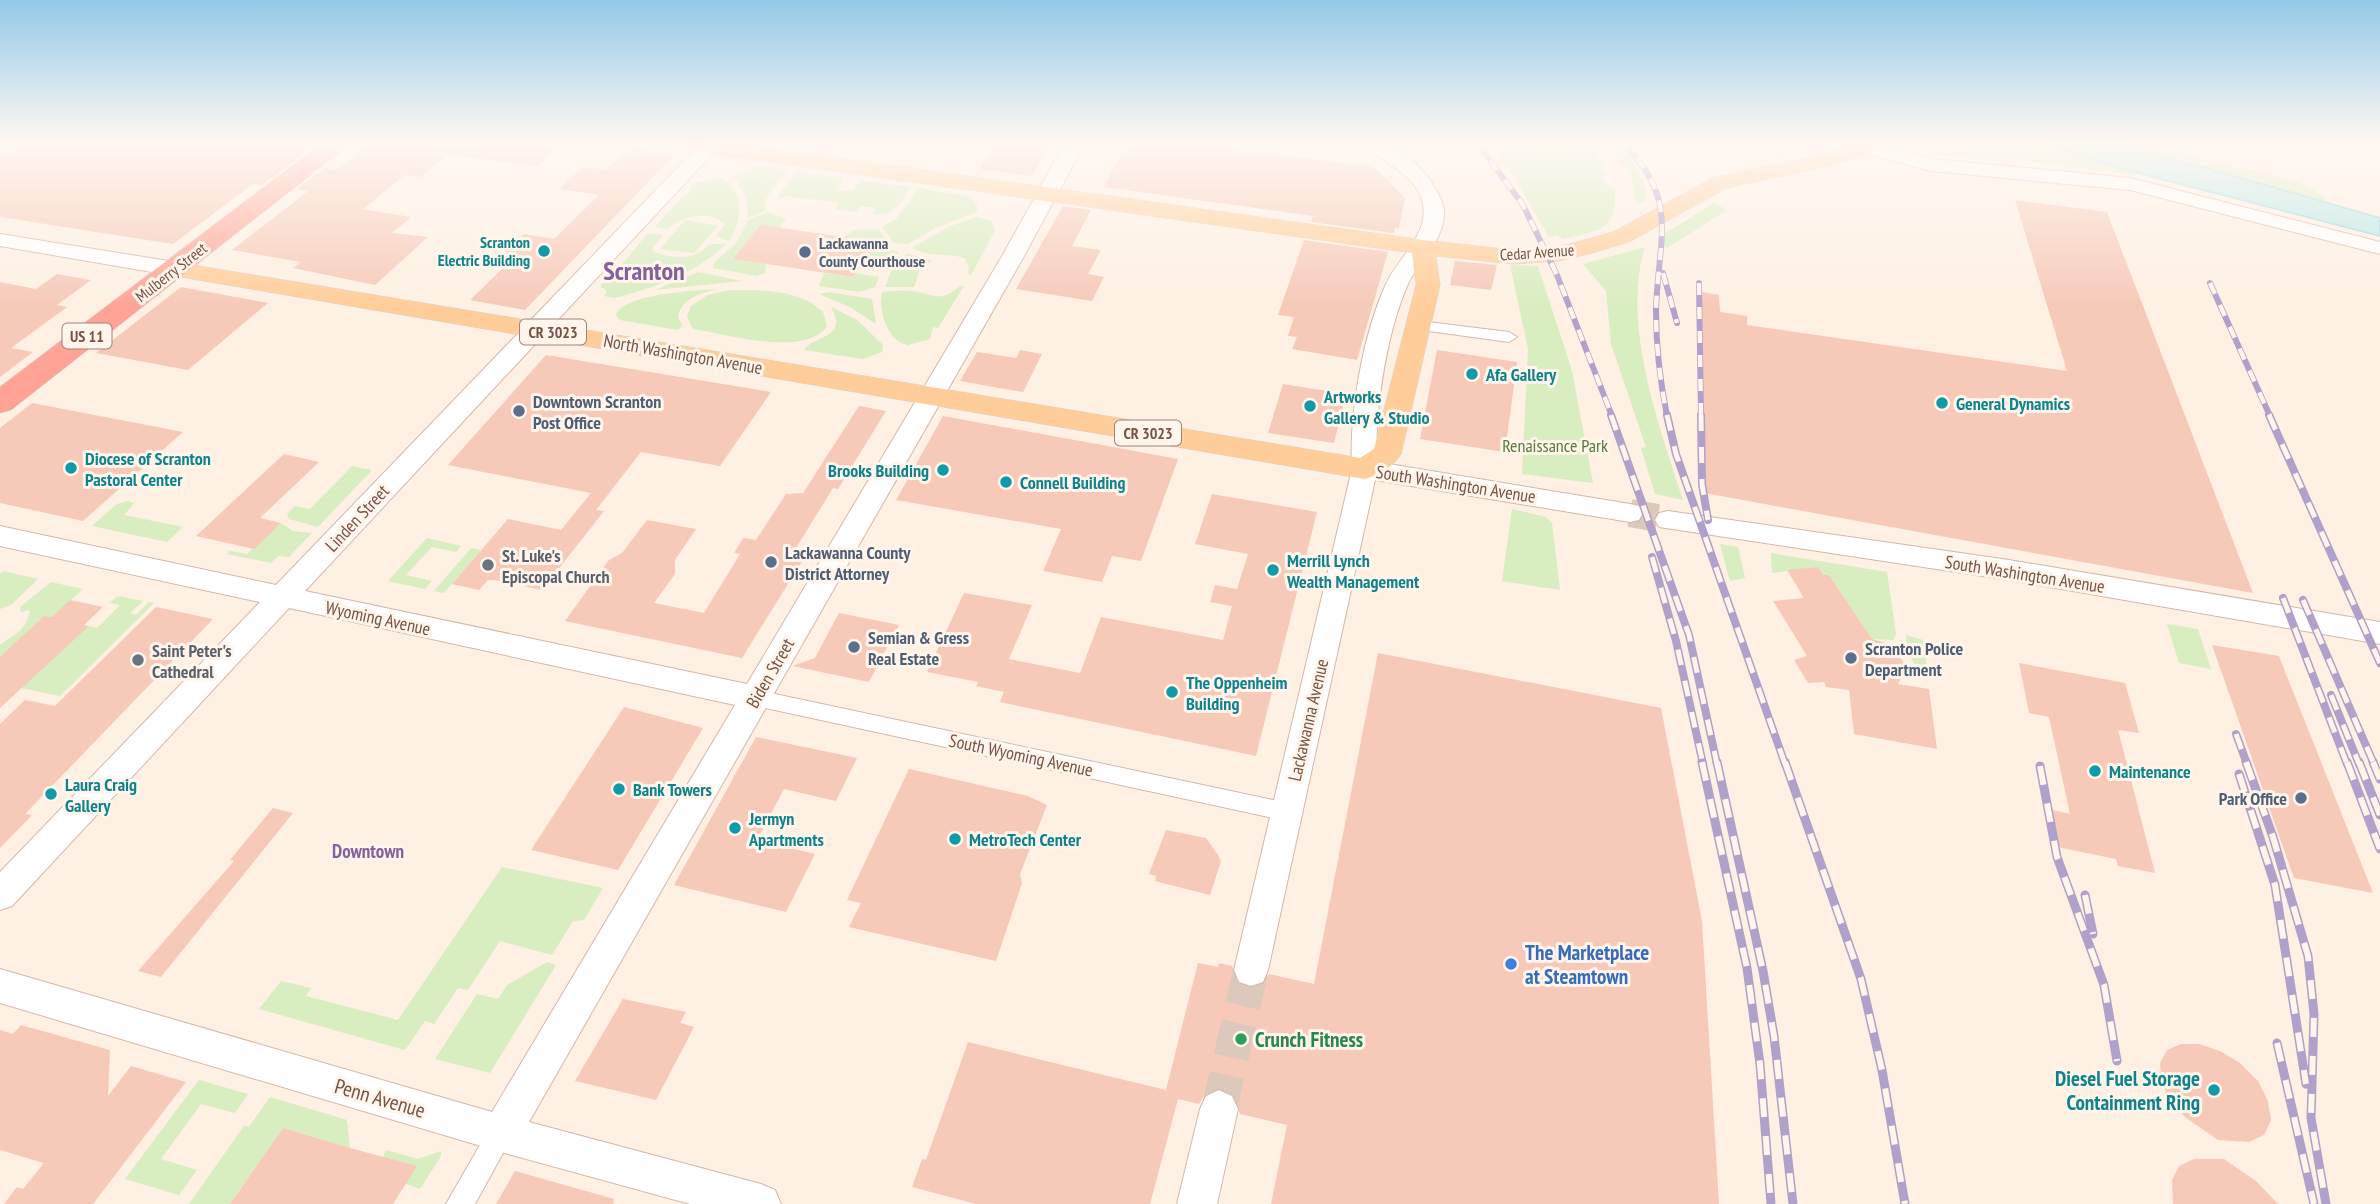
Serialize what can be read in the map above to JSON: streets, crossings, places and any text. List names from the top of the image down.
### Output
{
  "streets": {
    "highway": ["Mulberry Street", "US 11"],
    "main road": [
      "Cedar Avenue",
      "CR 3023",
      "North Washington Avenue",
      "South Washington Avenue",
      "Linden Street",
      "Wyoming Avenue",
      "Biden Street",
      "Lackawanna Avenue",
      "Penn Avenue"
    ],
    "street": ["South Wyoming Avenue"]
  },
  "crossings": [
    ["Mulberry Street", "North Washington Avenue"],
    ["North Washington Avenue", "South Washington Avenue"],
    ["North Washington Avenue", "Linden Street"],
    ["North Washington Avenue", "Biden Street"],
    ["North Washington Avenue", "Lackawanna Avenue"],
    ["South Washington Avenue", "Lackawanna Avenue"],
    ["Linden Street", "Wyoming Avenue"],
    ["Wyoming Avenue", "Biden Street"],
    ["Wyoming Avenue", "South Wyoming Avenue"],
    ["Biden Street", "South Wyoming Avenue"],
    ["Biden Street", "Penn Avenue"],
    ["Lackawanna Avenue", "South Wyoming Avenue"]
  ],
  "districts": ["Scranton", "Downtown"],
  "parks": ["Renaissance Park"],
  "places": [
    "Scranton Electric Building",
    "Lackawanna County Courthouse",
    "Afa Gallery",
    "General Dynamics",
    "Artworks Gallery & Studio",
    "Downtown Scranton Post Office",
    "Diocese of Scranton Pastoral Center",
    "Brooks Building",
    "Connell Building",
    "Lackawanna County District Attorney",
    "St. Luke's Episcopal Church",
    "Merrill Lynch Wealth Management",
    "Semian & Gress Real Estate",
    "Scranton Police Department",
    "Saint Peter's Cathedral",
    "The Oppenheim Building",
    "Maintenance",
    "Bank Towers",
    "Laura Craig Gallery",
    "Park Office",
    "Jermyn Apartments",
    "MetroTech Center",
    "The Marketplace at Steamtown",
    "Crunch Fitness",
    "Diesel Fuel Storage Containment Ring"
  ]
}
